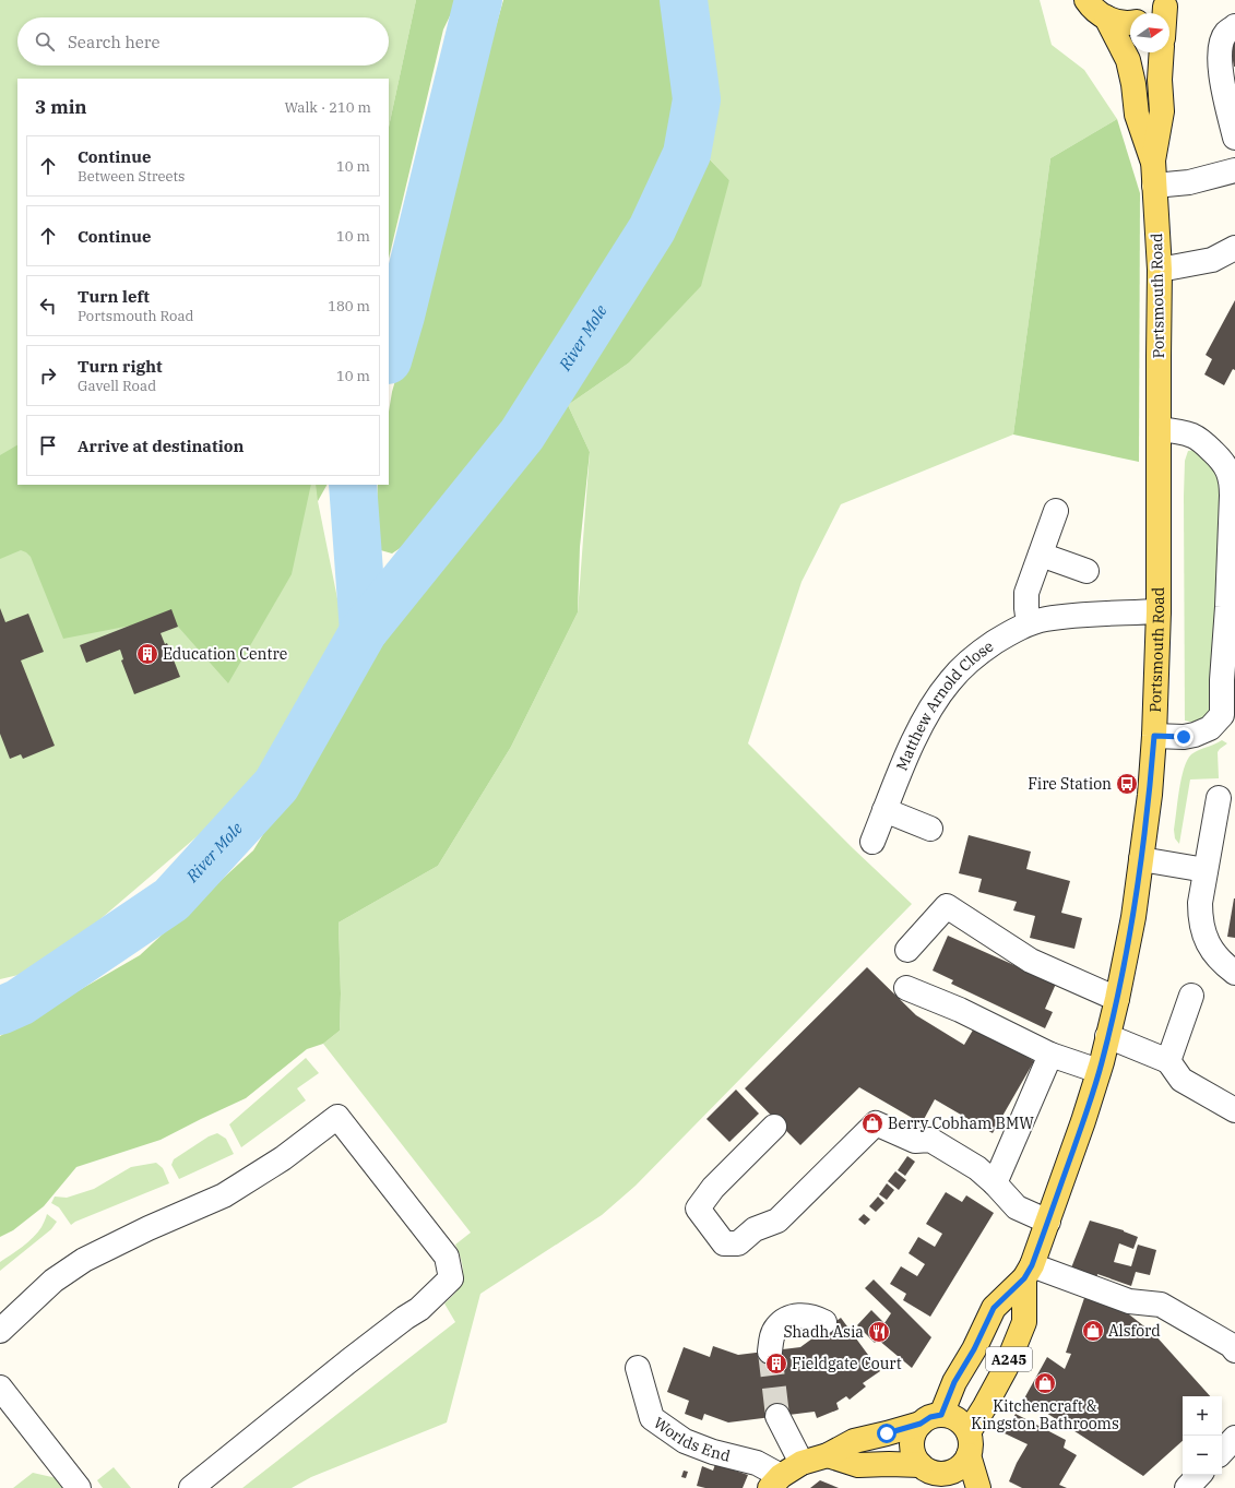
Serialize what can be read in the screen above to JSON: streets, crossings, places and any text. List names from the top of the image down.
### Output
{
  "streets": {
    "main road": ["Portsmouth Road", "A245"],
    "street": ["Matthew Arnold Close", "Worlds End"]
  },
  "crossings": [
    ["Portsmouth Road", "Matthew Arnold Close"]
  ],
  "water": ["River Mole"],
  "places": {
    "building": ["Education Centre", "Fieldgate Court"],
    "bus stop": ["Fire Station"],
    "shop": ["Berry Cobham BMW", "Alsford", "Kitchencraft & Kingston Bathrooms"],
    "restaurant": ["Shadh Asia"]
  },
  "north": "right",
  "page": {
    "search": "Search here",
    "heading": ["3 min", "Walk · 210 m"],
    "list": [
      ["Continue", "Between Streets", "10 m"],
      ["Continue", "10 m"],
      ["Turn left", "Portsmouth Road", "180 m"],
      ["Turn right", "Gavell Road", "10 m"],
      "Arrive at destination"
    ],
    "map_buttons": ["+", "−"]
  }
}
